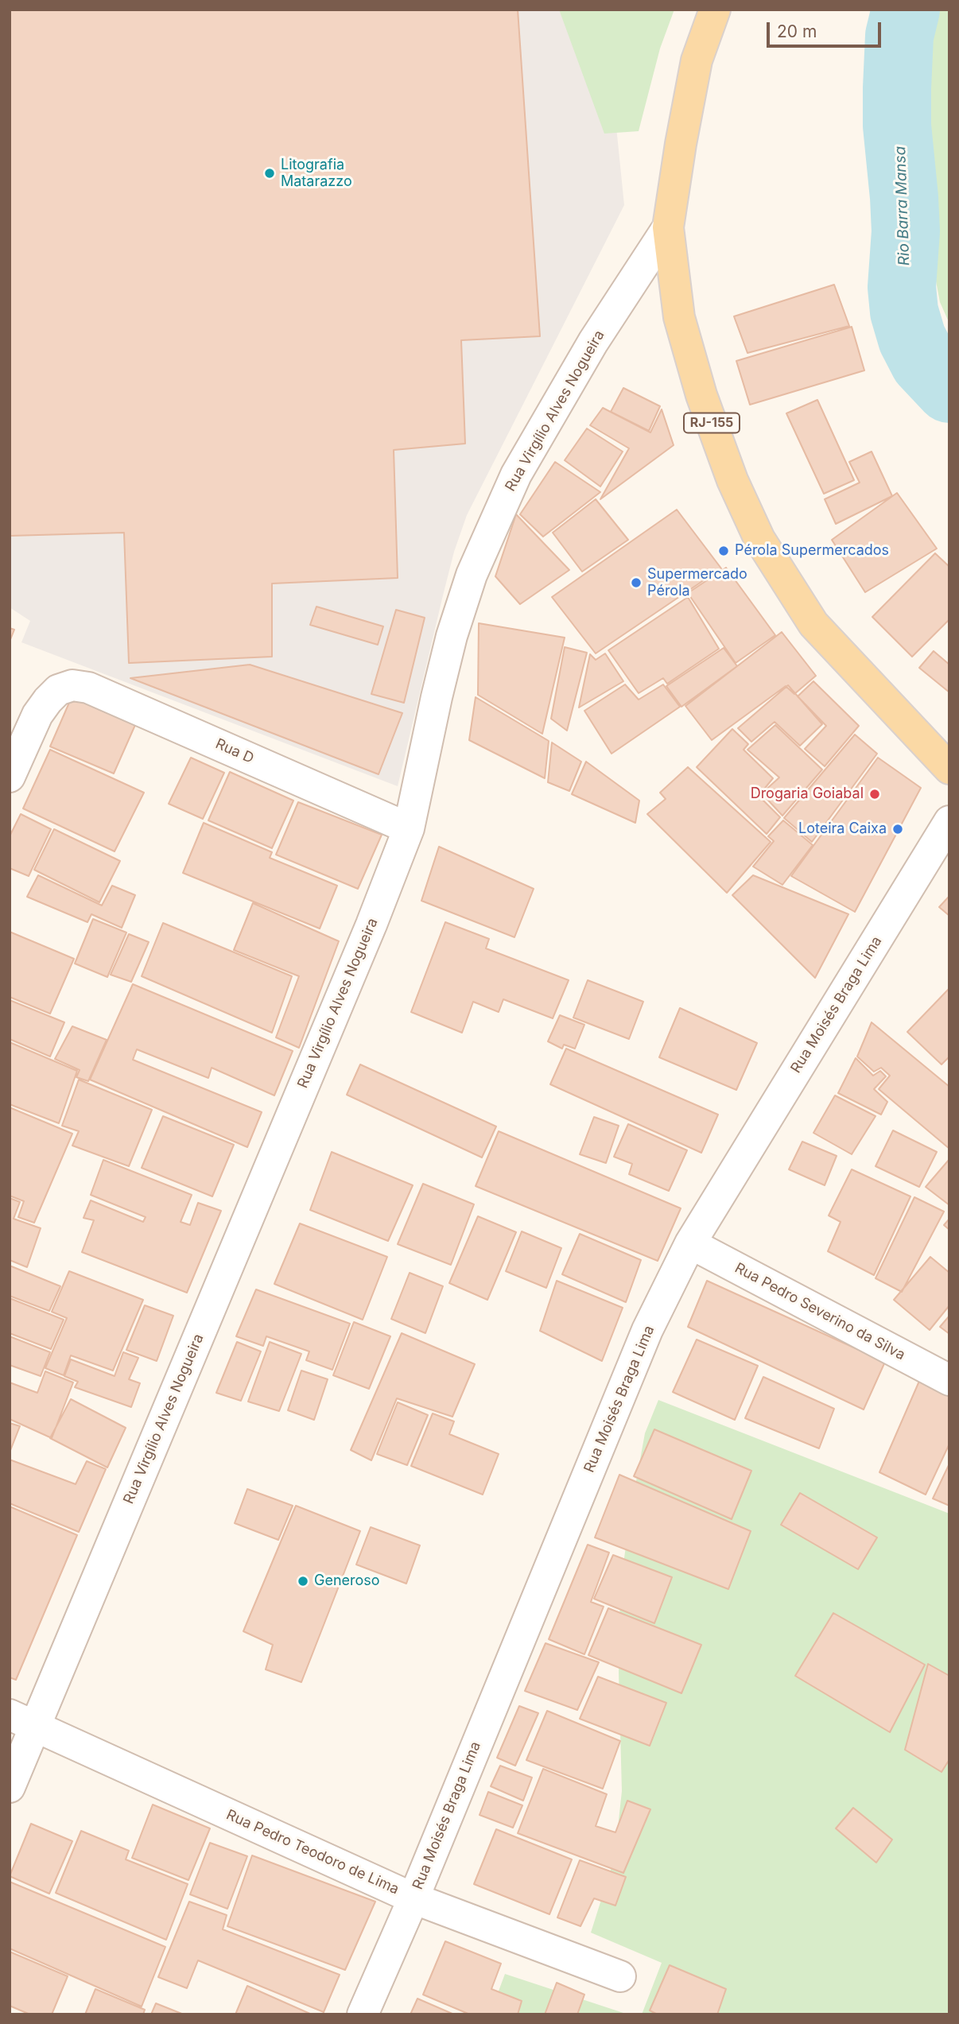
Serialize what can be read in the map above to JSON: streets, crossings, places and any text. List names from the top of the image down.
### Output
{
  "streets": {
    "main road": ["RJ-155"],
    "street": [
      "Rua Virgílio Alves Nogueira",
      "Rua D",
      "Rua Moisés Braga Lima",
      "Rua Pedro Severino da Silva",
      "Rua Pedro Teodoro de Lima"
    ]
  },
  "crossings": [
    ["Rua Virgílio Alves Nogueira", "RJ-155"],
    ["Rua Virgílio Alves Nogueira", "Rua D"],
    ["Rua Virgílio Alves Nogueira", "Rua Pedro Teodoro de Lima"],
    ["Rua Moisés Braga Lima", "Rua Pedro Severino da Silva"],
    ["Rua Moisés Braga Lima", "Rua Pedro Teodoro de Lima"]
  ],
  "water": ["Rio Barra Mansa"],
  "places": [
    "Litografia Matarazzo",
    "Pérola Supermercados",
    "Supermercado Pérola",
    "Drogaria Goiabal",
    "Loteira Caixa",
    "Generoso"
  ],
  "scale_bar": "20 m"
}
